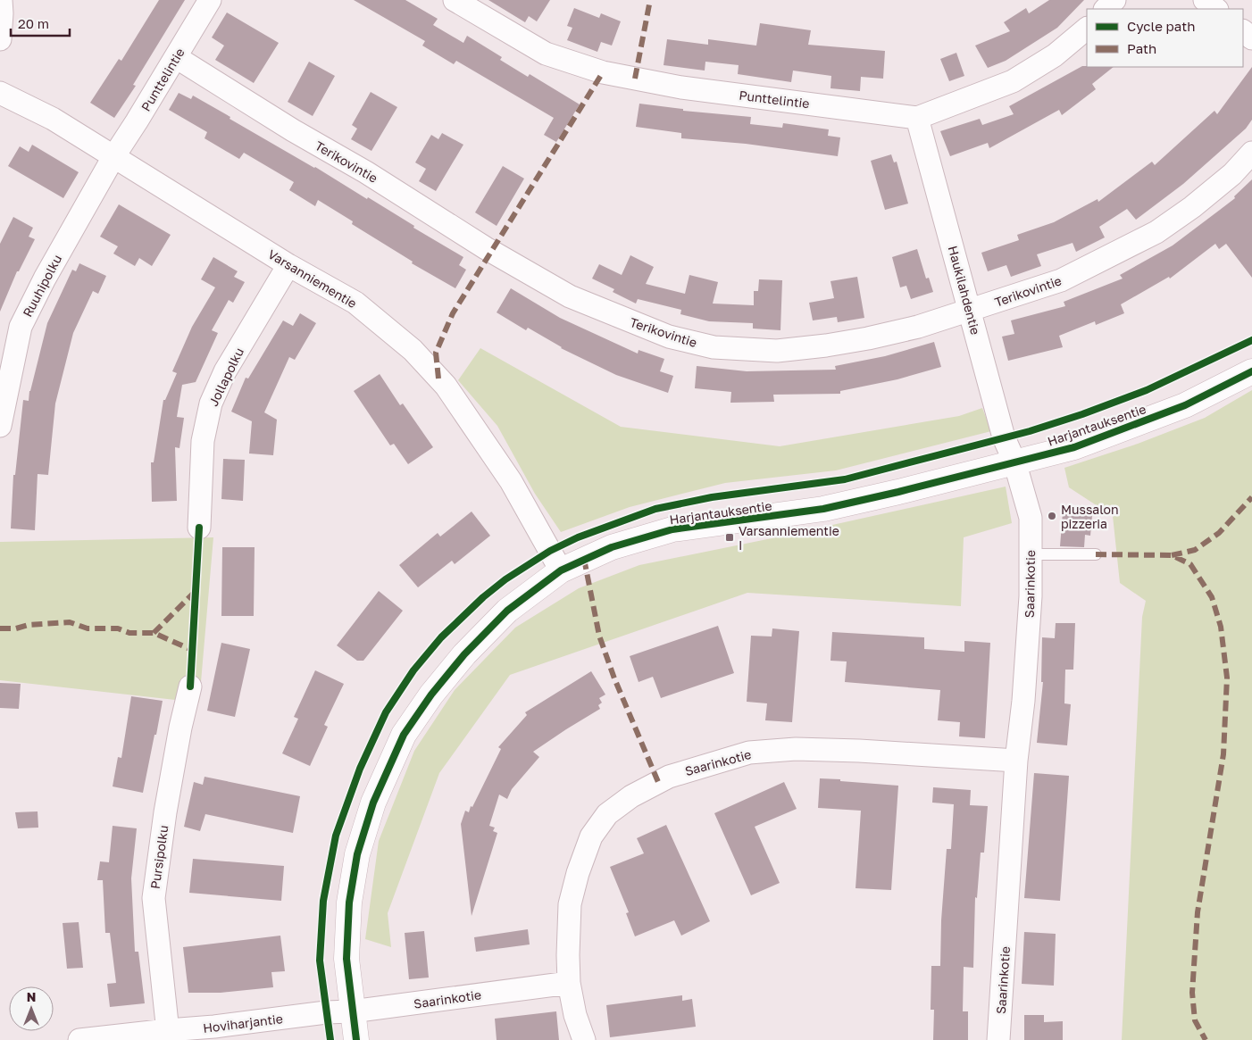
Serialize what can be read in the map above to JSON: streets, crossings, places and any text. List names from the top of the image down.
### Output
{
  "streets": {
    "street": [
      "Punttelintie",
      "Terikovintie",
      "Varsanniementie",
      "Ruuhipolku",
      "Haukilahdentie",
      "Jollapolku",
      "Harjantauksentie",
      "Saarinkotie",
      "Pursipolku",
      "Hoviharjantie"
    ]
  },
  "crossings": [
    ["Punttelintie", "Terikovintie"],
    ["Punttelintie", "Varsanniementie"],
    ["Punttelintie", "Ruuhipolku"],
    ["Punttelintie", "Haukilahdentie"],
    ["Terikovintie", "Haukilahdentie"],
    ["Varsanniementie", "Ruuhipolku"],
    ["Varsanniementie", "Jollapolku"],
    ["Varsanniementie", "Harjantauksentie"],
    ["Haukilahdentie", "Harjantauksentie"],
    ["Haukilahdentie", "Saarinkotie"],
    ["Harjantauksentie", "Saarinkotie"],
    ["Harjantauksentie", "Hoviharjantie"],
    ["Saarinkotie", "Hoviharjantie"],
    ["Pursipolku", "Hoviharjantie"]
  ],
  "places": {
    "other": ["Mussalon pizzeria"],
    "transit": ["Varsanniementie I"]
  },
  "legend": ["Cycle path", "Path"],
  "scale_bar": "20 m",
  "north": "top"
}
